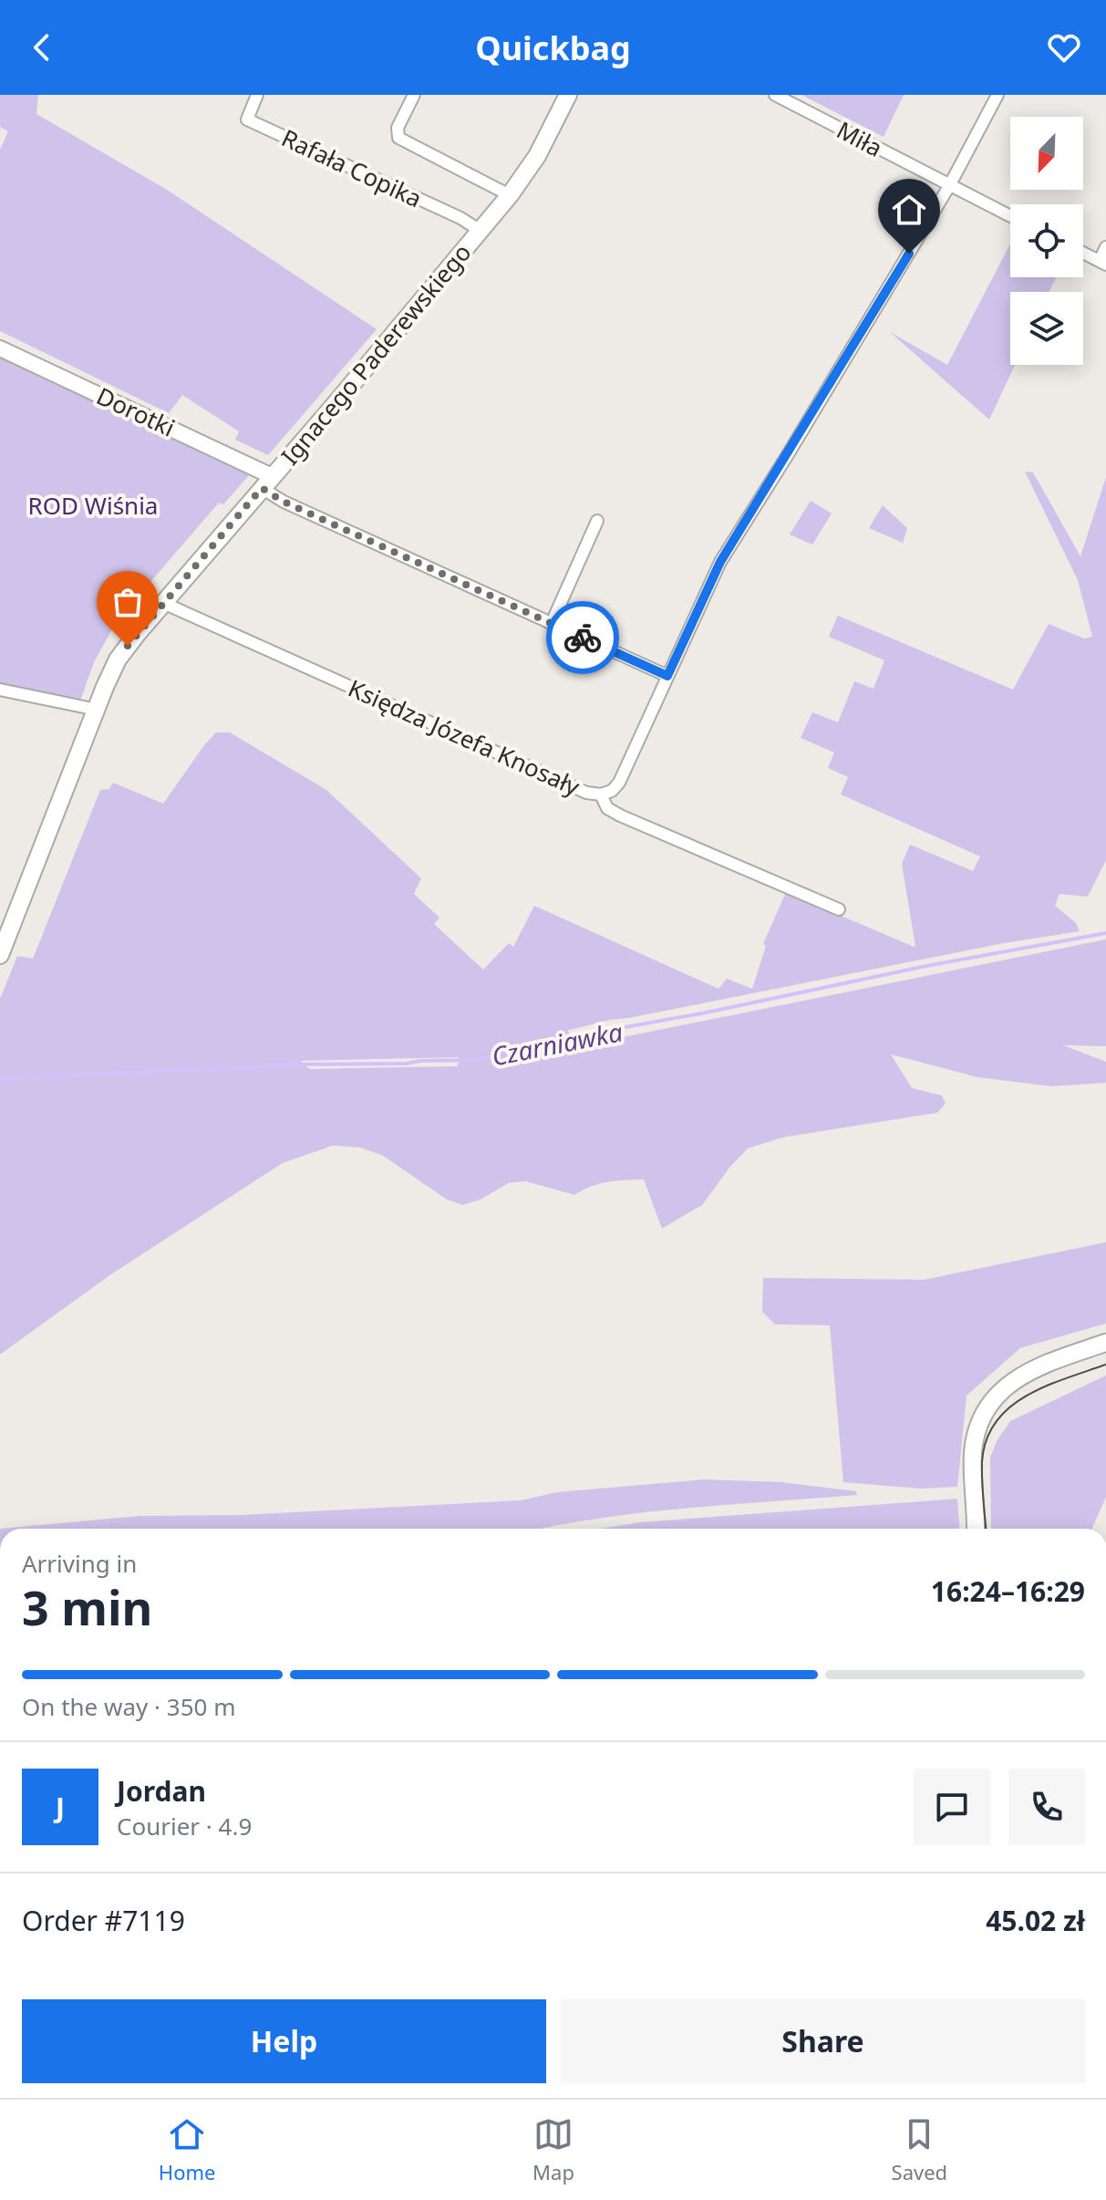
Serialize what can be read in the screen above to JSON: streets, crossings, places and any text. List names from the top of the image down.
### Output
{
  "streets": {
    "main road": ["Ignacego Paderewskiego"],
    "street": [
      "Miła",
      "Rafała Copika",
      "Dorotki",
      "Księdza Józefa Knosały"
    ]
  },
  "crossings": [
    ["Rafała Copika", "Ignacego Paderewskiego"],
    ["Ignacego Paderewskiego", "Dorotki"],
    ["Ignacego Paderewskiego", "Księdza Józefa Knosały"]
  ],
  "water": ["Czarniawka"],
  "parks": ["ROD Wiśnia"],
  "north": "bottom left",
  "page": {
    "header": "Quickbag",
    "heading": ["3 min", "Arriving in", "16:24–16:29"],
    "panel": [
      "Jordan",
      "Courier · 4.9",
      "Order #7119",
      "45.02 zł"
    ],
    "bar": "On the way · 350 m",
    "round": "J",
    "buttons": ["Help", "Share"],
    "tabs": ["Home", "Map", "Saved"]
  }
}
